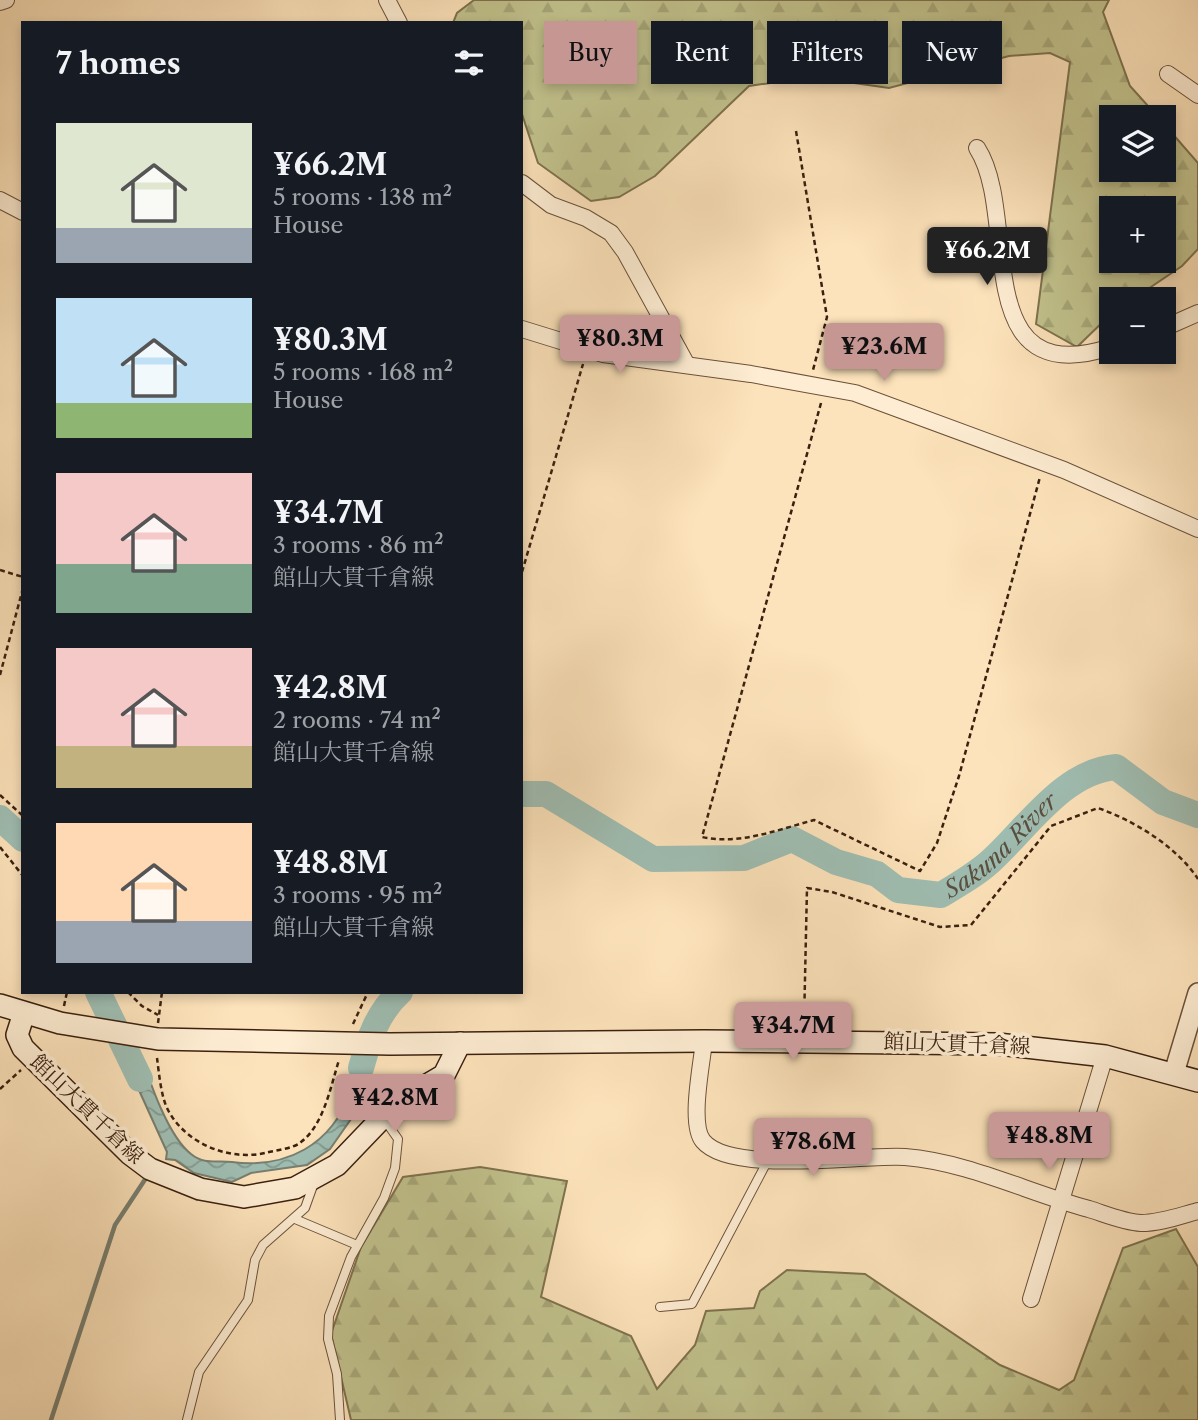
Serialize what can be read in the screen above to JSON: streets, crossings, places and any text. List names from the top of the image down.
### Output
{
  "streets": {
    "main road": ["館山大貫千倉線"]
  },
  "water": ["Sakuna River"],
  "page": {
    "chip": [
      "Buy",
      "Rent",
      "Filters",
      "New"
    ],
    "heading": "7 homes",
    "map_buttons": ["+", "−"],
    "list": [
      {
        "name": "¥66.2M",
        "note": "5 rooms · 138 m² · House"
      },
      {
        "name": "¥80.3M",
        "note": "5 rooms · 168 m² · House"
      },
      {
        "name": "¥34.7M",
        "note": "3 rooms · 86 m² · 館山大貫千倉線"
      },
      {
        "name": "¥42.8M",
        "note": "2 rooms · 74 m² · 館山大貫千倉線"
      },
      {
        "name": "¥48.8M",
        "note": "3 rooms · 95 m² · 館山大貫千倉線"
      }
    ],
    "price": [
      "¥66.2M",
      "¥80.3M",
      "¥23.6M",
      "¥34.7M",
      "¥42.8M",
      "¥48.8M",
      "¥78.6M"
    ]
  }
}
